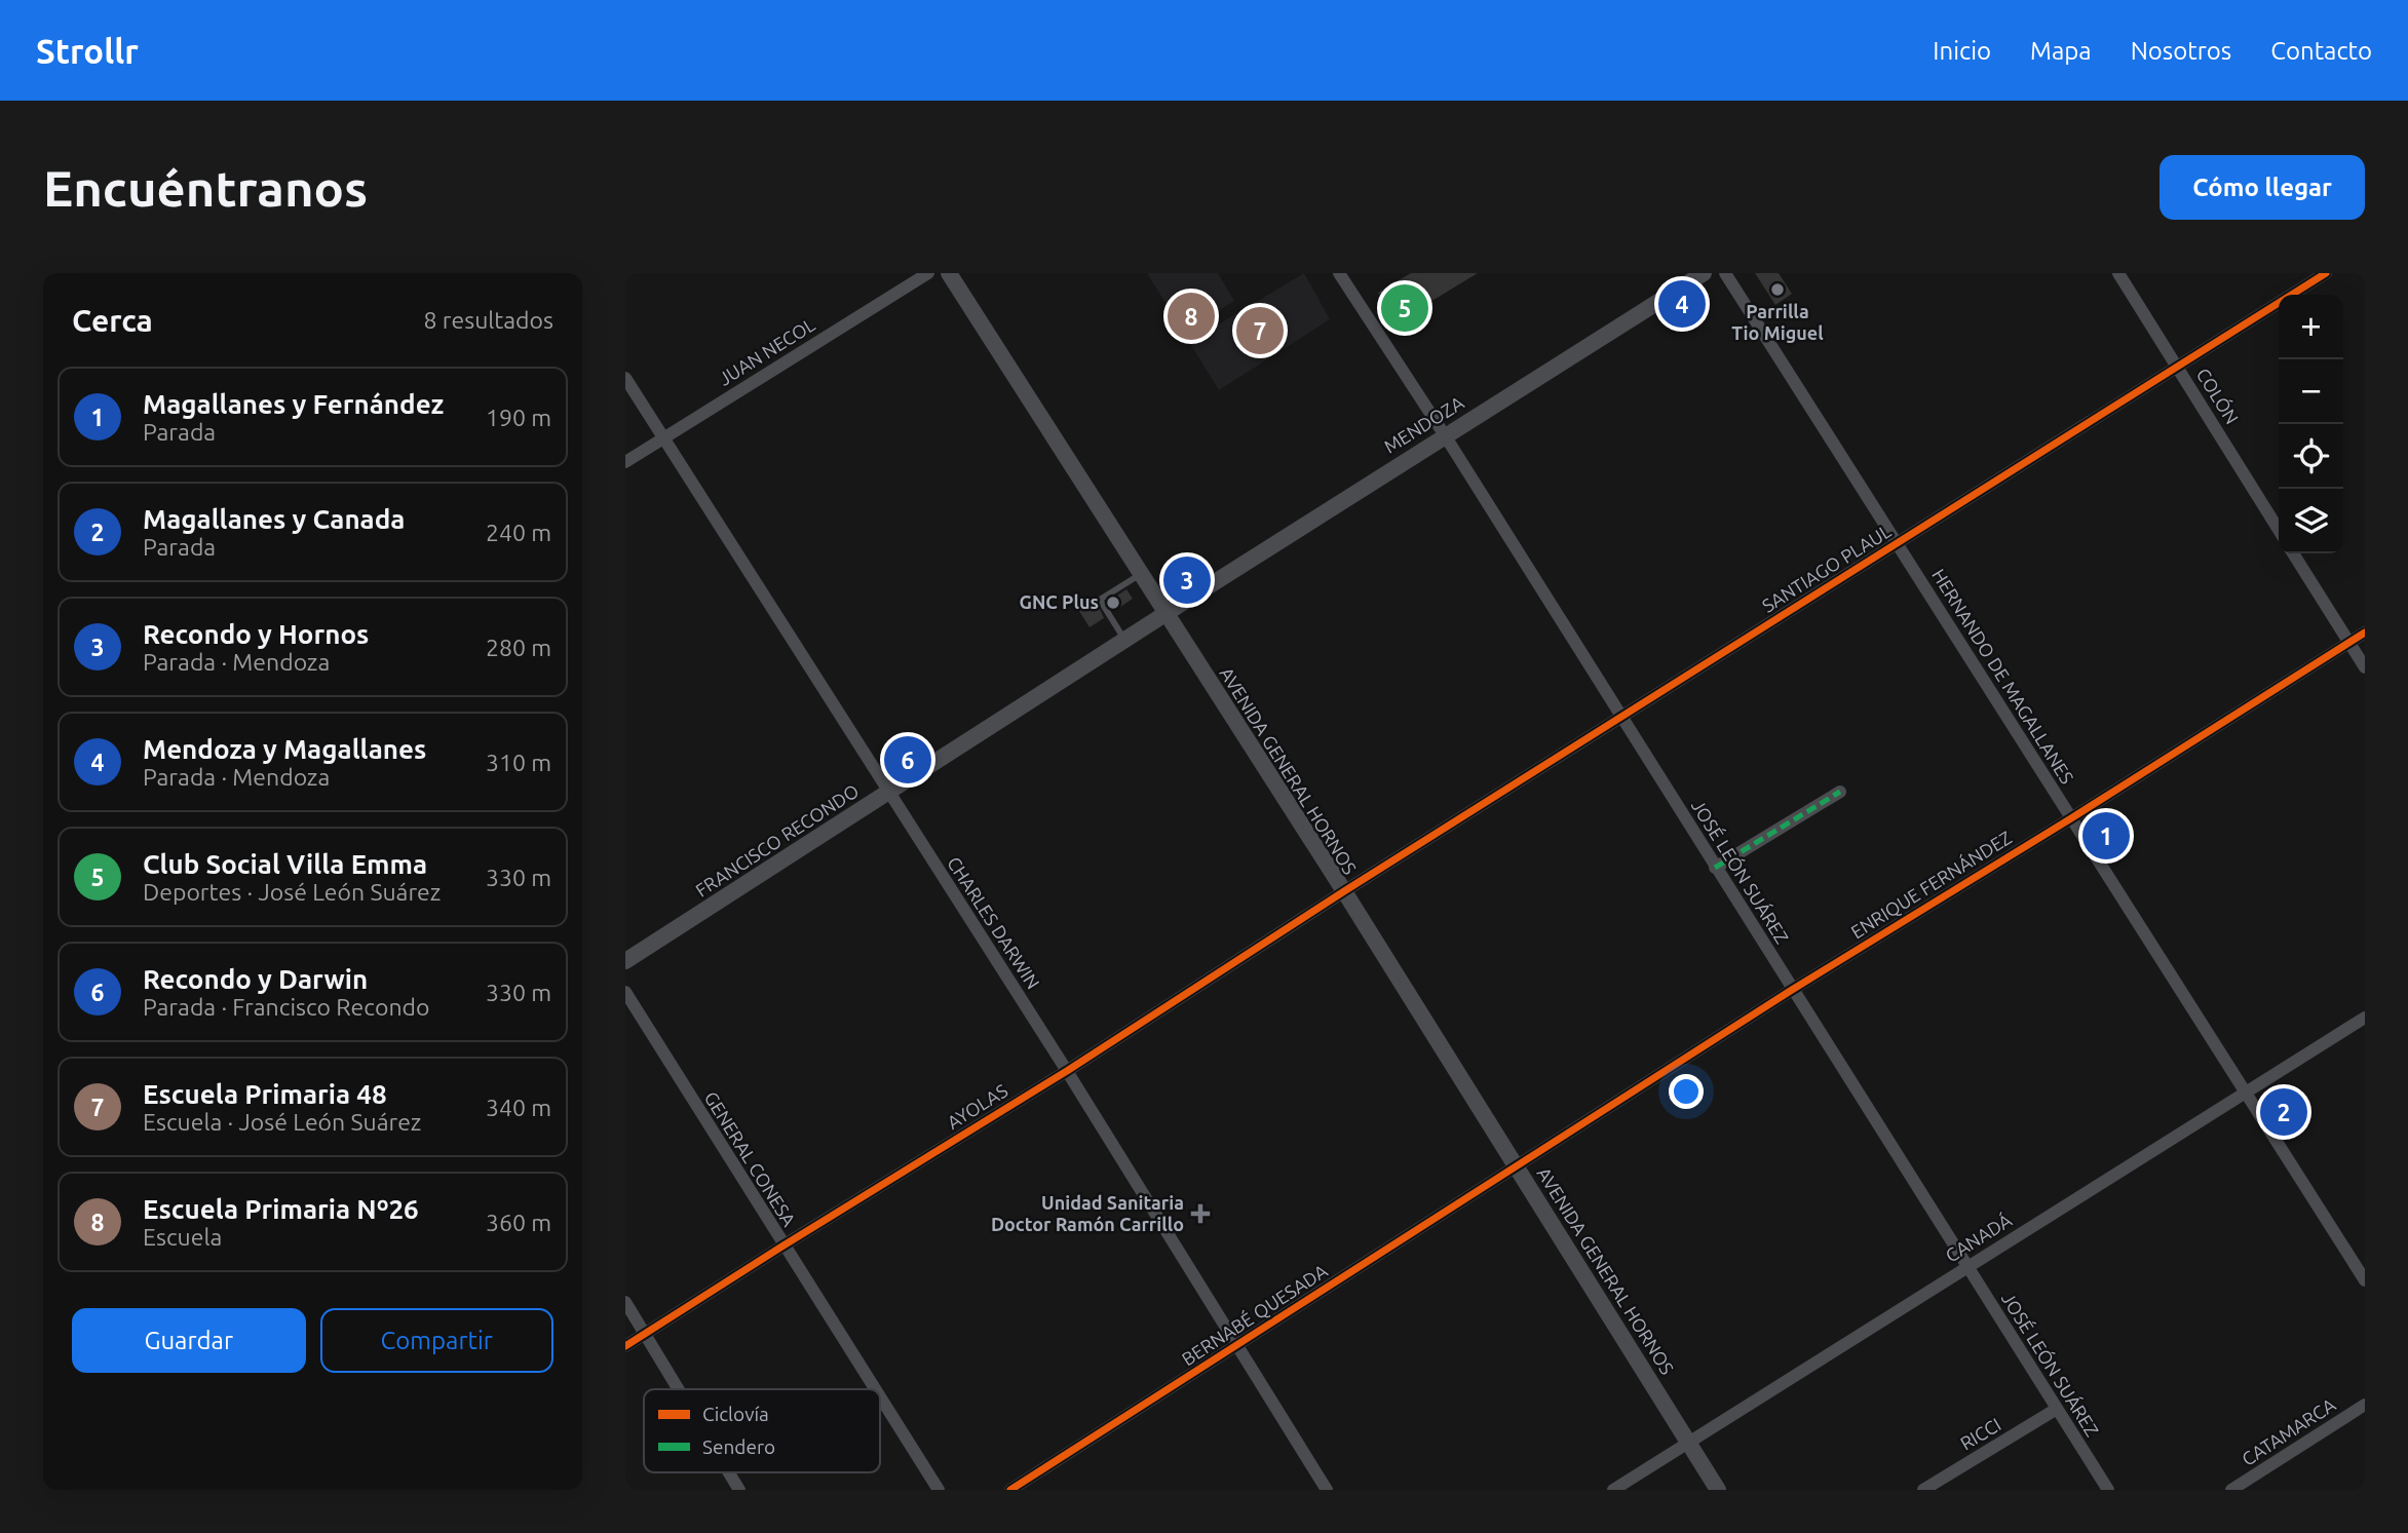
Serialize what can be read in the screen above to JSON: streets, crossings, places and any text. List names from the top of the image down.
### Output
{
  "streets": {
    "street": [
      "JUAN NECOL",
      "COLÓN",
      "MENDOZA",
      "SANTIAGO PLAUL",
      "HERNANDO DE MAGALLANES",
      "AVENIDA GENERAL HORNOS",
      "FRANCISCO RECONDO",
      "JOSÉ LEÓN SUÁREZ",
      "ENRIQUE FERNÁNDEZ",
      "CHARLES DARWIN",
      "AYOLAS",
      "GENERAL CONESA",
      "CANADÁ",
      "BERNABÉ QUESADA",
      "CATAMARCA",
      "RICCI"
    ]
  },
  "crossings": [
    ["JUAN NECOL", "CHARLES DARWIN"],
    ["COLÓN", "SANTIAGO PLAUL"],
    ["MENDOZA", "AVENIDA GENERAL HORNOS"],
    ["MENDOZA", "FRANCISCO RECONDO"],
    ["MENDOZA", "JOSÉ LEÓN SUÁREZ"],
    ["SANTIAGO PLAUL", "HERNANDO DE MAGALLANES"],
    ["SANTIAGO PLAUL", "AVENIDA GENERAL HORNOS"],
    ["SANTIAGO PLAUL", "JOSÉ LEÓN SUÁREZ"],
    ["SANTIAGO PLAUL", "AYOLAS"],
    ["HERNANDO DE MAGALLANES", "ENRIQUE FERNÁNDEZ"],
    ["HERNANDO DE MAGALLANES", "CANADÁ"],
    ["AVENIDA GENERAL HORNOS", "FRANCISCO RECONDO"],
    ["AVENIDA GENERAL HORNOS", "ENRIQUE FERNÁNDEZ"],
    ["AVENIDA GENERAL HORNOS", "AYOLAS"],
    ["AVENIDA GENERAL HORNOS", "CANADÁ"],
    ["AVENIDA GENERAL HORNOS", "BERNABÉ QUESADA"],
    ["FRANCISCO RECONDO", "CHARLES DARWIN"],
    ["JOSÉ LEÓN SUÁREZ", "ENRIQUE FERNÁNDEZ"],
    ["JOSÉ LEÓN SUÁREZ", "CANADÁ"],
    ["JOSÉ LEÓN SUÁREZ", "RICCI"],
    ["ENRIQUE FERNÁNDEZ", "BERNABÉ QUESADA"],
    ["CHARLES DARWIN", "AYOLAS"],
    ["CHARLES DARWIN", "BERNABÉ QUESADA"],
    ["AYOLAS", "GENERAL CONESA"]
  ],
  "places": {
    "other": ["Parrilla Tio Miguel", "GNC Plus"],
    "health": ["Unidad Sanitaria Doctor Ramón Carrillo"]
  },
  "legend": ["Ciclovía", "Sendero"],
  "page": {
    "header": "Strollr",
    "nav": [
      "Inicio",
      "Mapa",
      "Nosotros",
      "Contacto"
    ],
    "buttons": [
      "Cómo llegar",
      ["Guardar", "Compartir"]
    ],
    "title": "Encuéntranos",
    "heading": ["Cerca", "8 resultados"],
    "pins": [
      "4",
      "5",
      "8",
      "7",
      "3",
      "6",
      "1",
      "2"
    ],
    "map_buttons": ["+", "−"],
    "list": [
      {
        "mark": "1",
        "name": "Magallanes y Fernández",
        "note": "Parada",
        "value": "190 m"
      },
      {
        "mark": "2",
        "name": "Magallanes y Canada",
        "note": "Parada",
        "value": "240 m"
      },
      {
        "mark": "3",
        "name": "Recondo y Hornos",
        "note": "Parada · Mendoza",
        "value": "280 m"
      },
      {
        "mark": "4",
        "name": "Mendoza y Magallanes",
        "note": "Parada · Mendoza",
        "value": "310 m"
      },
      {
        "mark": "5",
        "name": "Club Social Villa Emma",
        "note": "Deportes · José León Suárez",
        "value": "330 m"
      },
      {
        "mark": "6",
        "name": "Recondo y Darwin",
        "note": "Parada · Francisco Recondo",
        "value": "330 m"
      },
      {
        "mark": "7",
        "name": "Escuela Primaria 48",
        "note": "Escuela · José León Suárez",
        "value": "340 m"
      },
      {
        "mark": "8",
        "name": "Escuela Primaria Nº26",
        "note": "Escuela",
        "value": "360 m"
      }
    ]
  }
}
